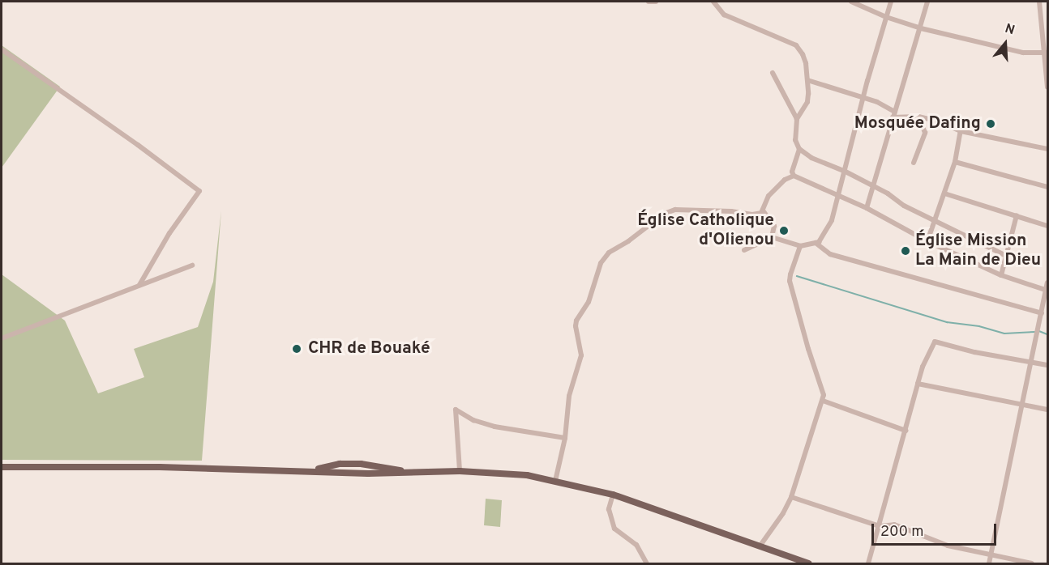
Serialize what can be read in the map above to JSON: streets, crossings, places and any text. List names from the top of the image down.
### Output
{
  "places": [
    "Mosquée Dafing",
    "Église Catholique d'Olienou",
    "Église Mission La Main de Dieu",
    "CHR de Bouaké"
  ],
  "scale_bar": "200 m",
  "north": "top"
}
